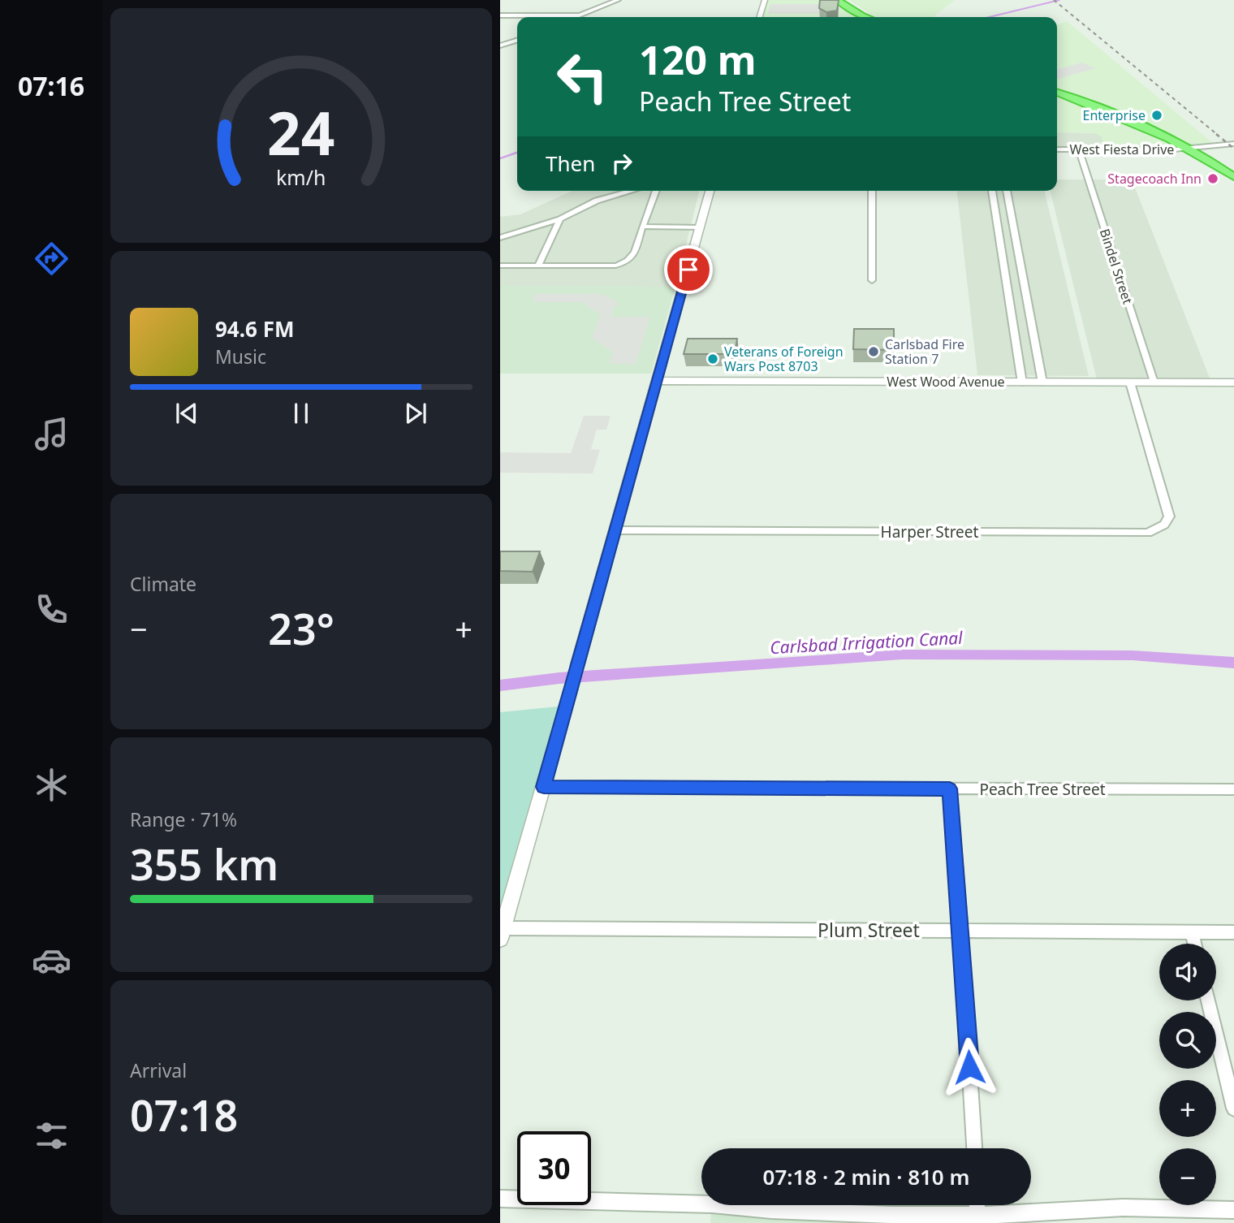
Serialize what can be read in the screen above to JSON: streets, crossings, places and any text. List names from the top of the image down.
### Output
{
  "streets": {
    "street": [
      "West Fiesta Drive",
      "Bindel Street",
      "West Wood Avenue",
      "Harper Street",
      "Peach Tree Street",
      "Plum Street"
    ]
  },
  "crossings": [
    ["West Fiesta Drive", "Bindel Street"],
    ["Bindel Street", "West Wood Avenue"],
    ["West Wood Avenue", "Harper Street"]
  ],
  "water": ["Carlsbad Irrigation Canal"],
  "places": [
    "Enterprise",
    "Stagecoach Inn",
    "Carlsbad Fire Station 7",
    "Veterans of Foreign Wars Post 8703"
  ],
  "page": {
    "tabs": "07:16",
    "turn": ["120 m", "Peach Tree Street"],
    "then": "Then",
    "song": ["94.6 FM", "Music"],
    "tile": [
      "Climate",
      ["Range · 71%", "355 km"],
      ["Arrival", "07:18"]
    ],
    "heat": ["−", "23°", "+"],
    "map_buttons": ["+", "−"],
    "limit": "30",
    "trip": "07:18 · 2 min · 810 m",
    "gauge": ["24", "km/h"]
  }
}
